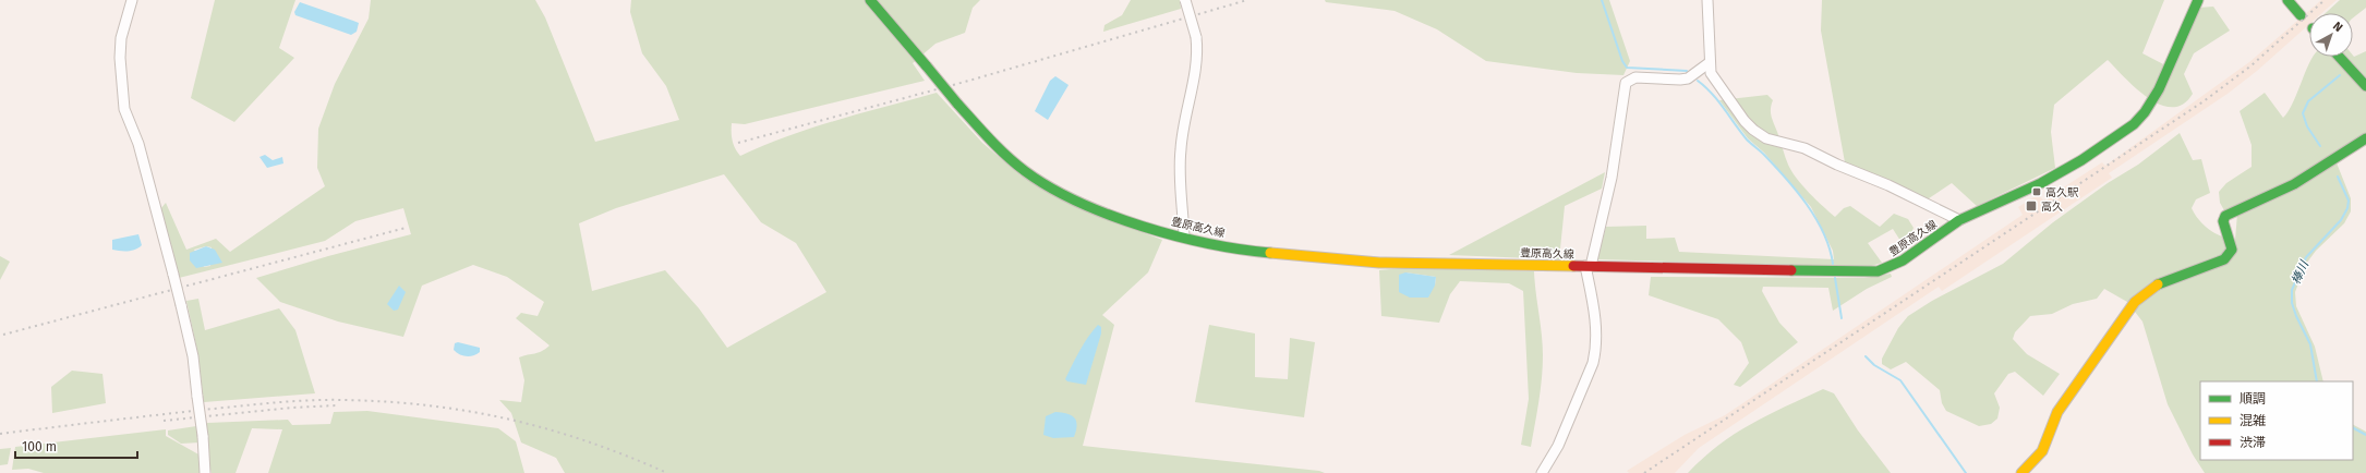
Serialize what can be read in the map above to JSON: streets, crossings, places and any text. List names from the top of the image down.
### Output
{
  "streets": {
    "main road": ["豊原高久線"]
  },
  "water": ["棒川"],
  "places": {
    "transit": ["高久駅", "高久"]
  },
  "legend": ["順調", "混雑", "渋滞"],
  "scale_bar": "100 m",
  "north": "top right"
}
